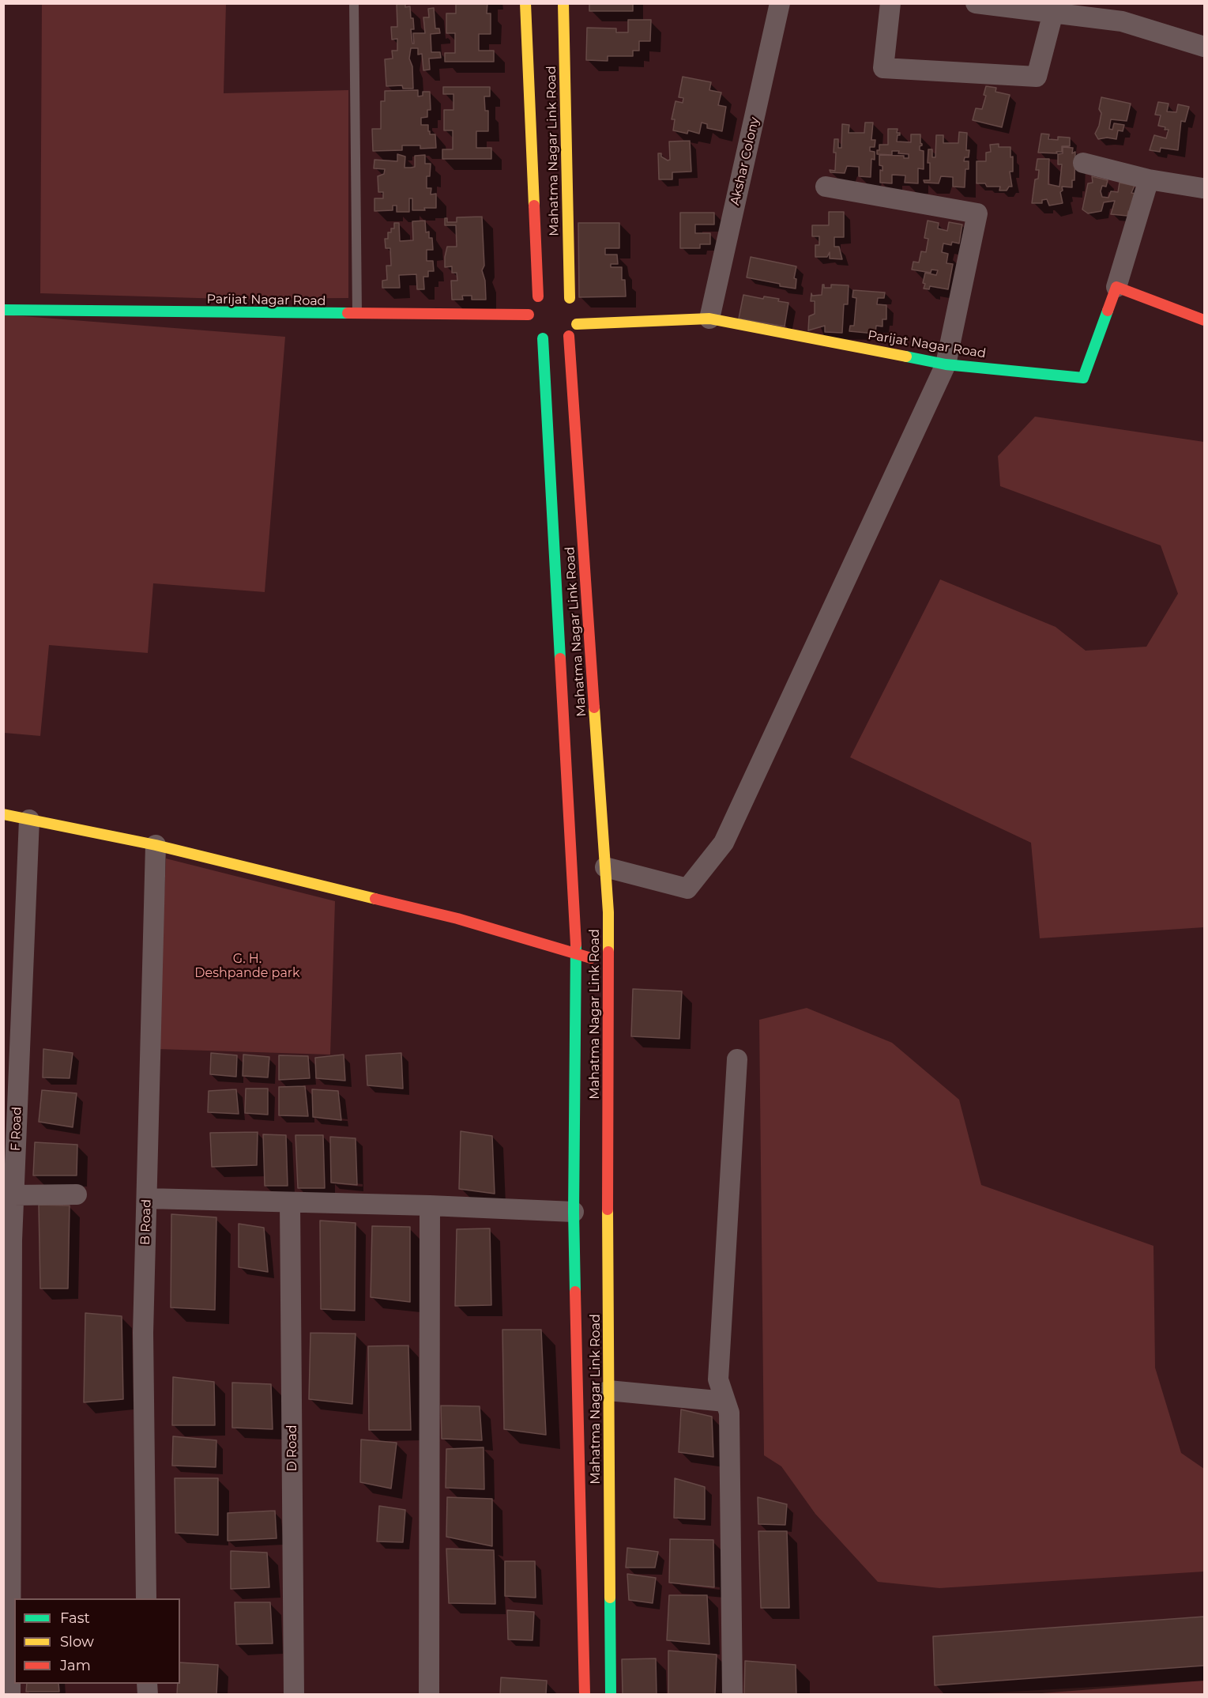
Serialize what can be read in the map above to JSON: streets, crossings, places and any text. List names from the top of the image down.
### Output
{
  "streets": {
    "main road": ["Mahatma Nagar Link Road", "Parijat Nagar Road"],
    "street": [
      "Akshar Colony",
      "F Road",
      "B Road",
      "D Road"
    ]
  },
  "crossings": [
    ["Mahatma Nagar Link Road", "Parijat Nagar Road"],
    ["Akshar Colony", "Parijat Nagar Road"]
  ],
  "parks": ["G. H. Deshpande park"],
  "legend": ["Fast", "Slow", "Jam"]
}
